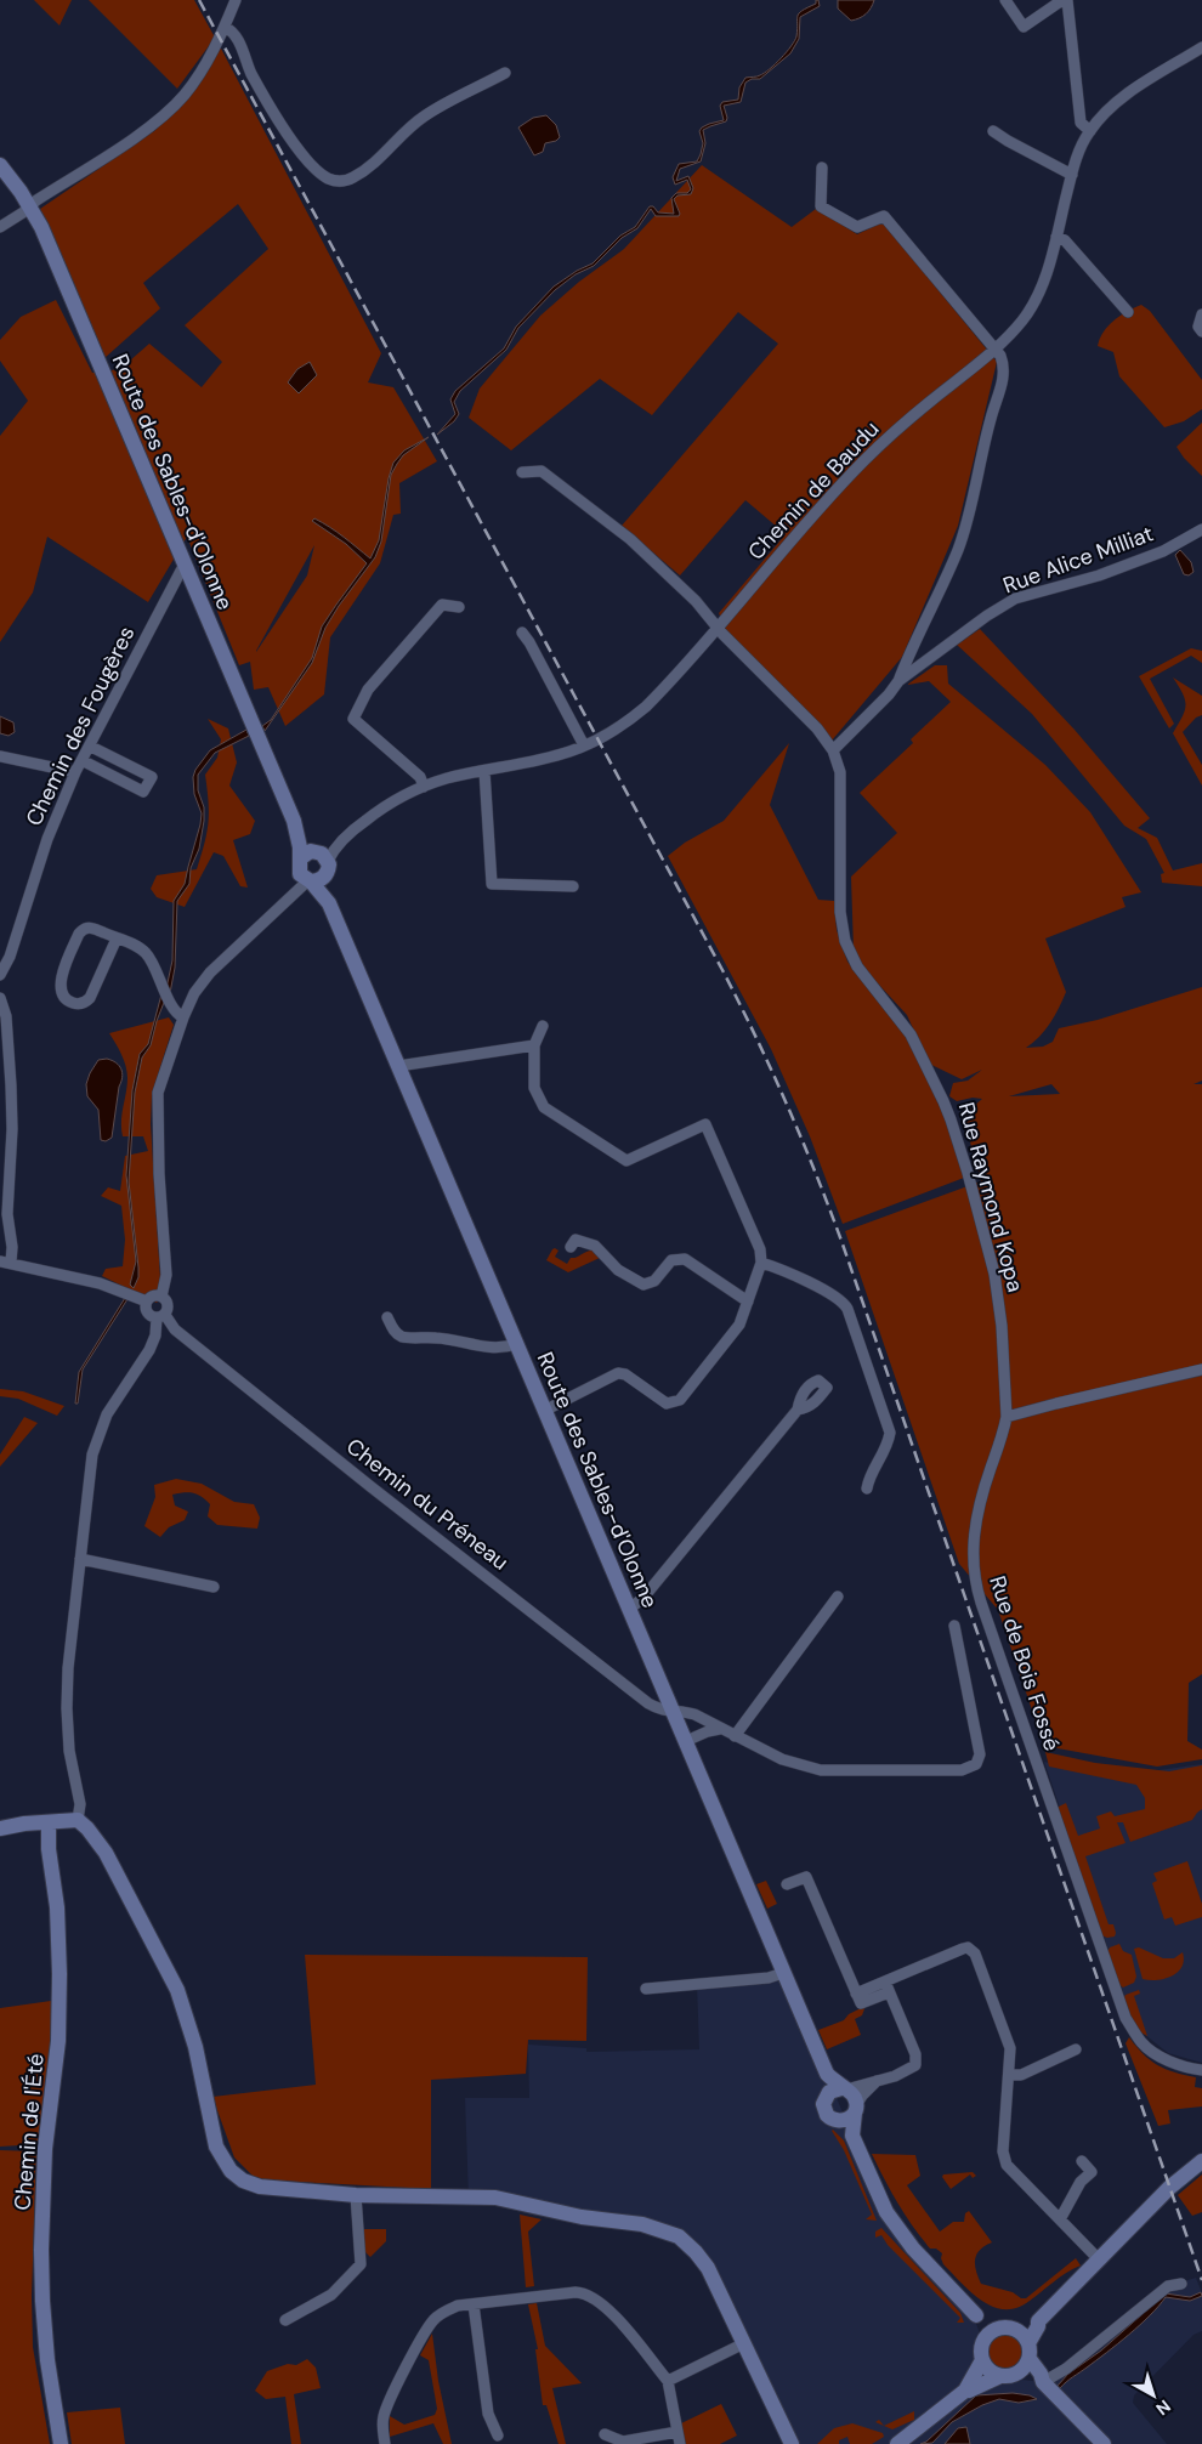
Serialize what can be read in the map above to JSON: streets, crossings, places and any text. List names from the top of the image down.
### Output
{
  "streets": {
    "main road": ["Route des Sables-d'Olonne", "Chemin de l'Été"],
    "street": [
      "Chemin de Baudu",
      "Rue Alice Milliat",
      "Chemin des Fougères",
      "Rue Raymond Kopa",
      "Chemin du Préneau",
      "Rue de Bois Fossé"
    ]
  },
  "crossings": [
    ["Route des Sables-d'Olonne", "Chemin de Baudu"],
    ["Route des Sables-d'Olonne", "Chemin des Fougères"],
    ["Route des Sables-d'Olonne", "Chemin du Préneau"],
    ["Chemin de Baudu", "Rue Raymond Kopa"],
    ["Rue Alice Milliat", "Rue Raymond Kopa"],
    ["Rue Raymond Kopa", "Rue de Bois Fossé"]
  ],
  "north": "bottom right"
}
